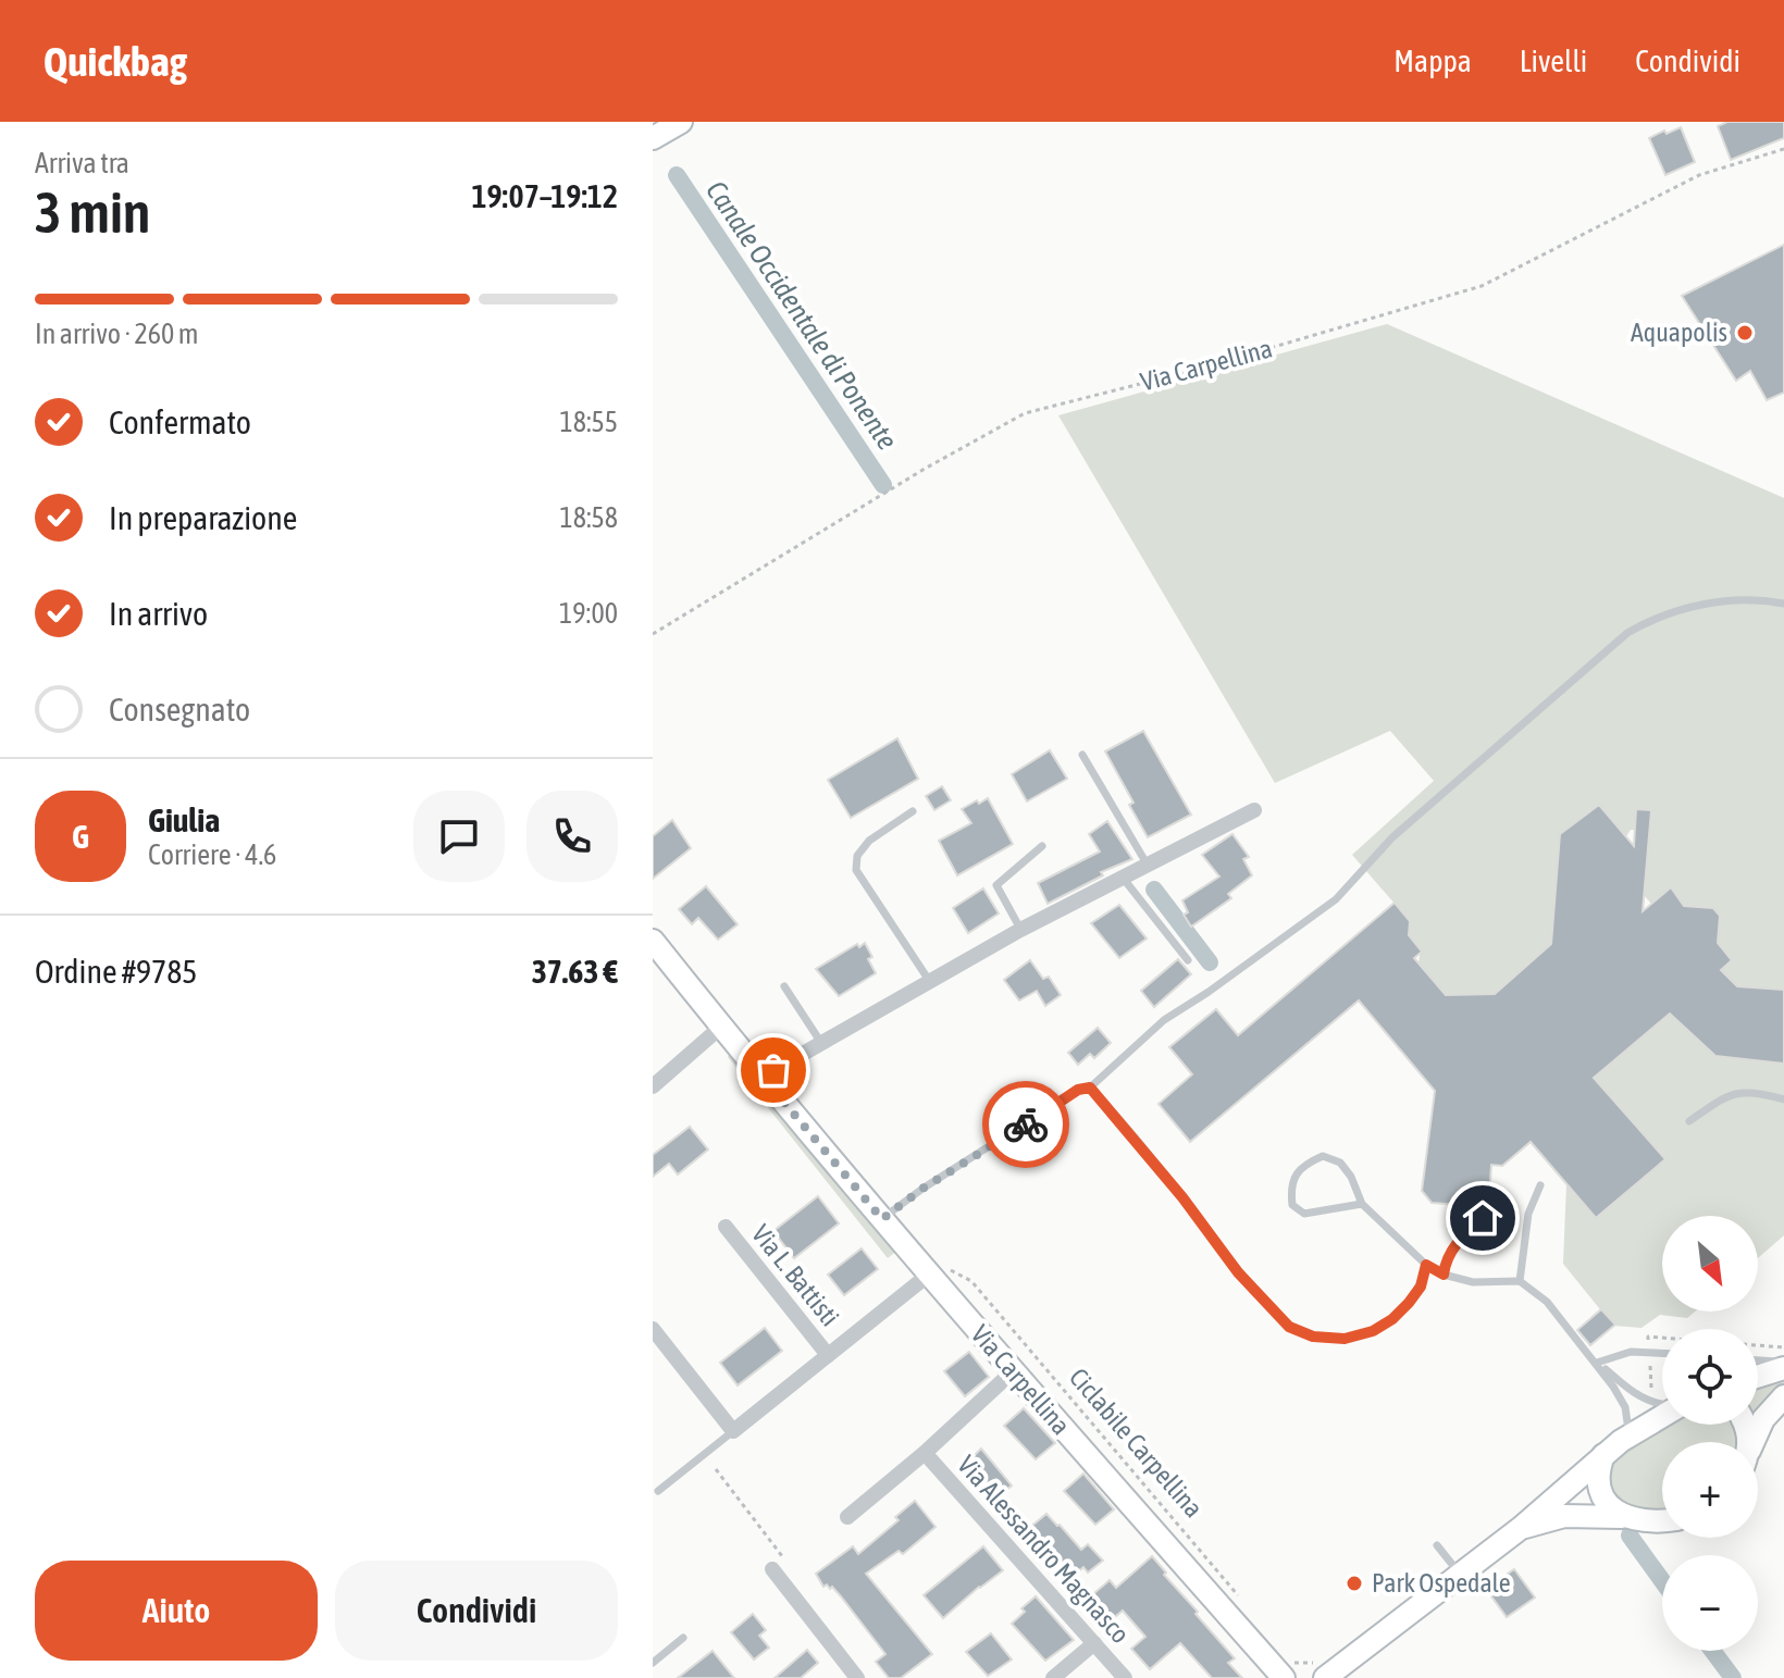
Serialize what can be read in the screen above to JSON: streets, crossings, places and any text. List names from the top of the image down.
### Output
{
  "streets": {
    "street": ["Via Carpellina", "Via L. Battisti", "Via Alessandro Magnasco"],
    "path": ["Ciclabile Carpellina"]
  },
  "crossings": [
    ["Via Carpellina", "Via L. Battisti"],
    ["Via Carpellina", "Ciclabile Carpellina"],
    ["Via Carpellina", "Via Alessandro Magnasco"],
    ["Via L. Battisti", "Ciclabile Carpellina"]
  ],
  "water": ["Canale Occidentale di Ponente"],
  "places": ["Aquapolis", "Park Ospedale"],
  "north": "bottom right",
  "page": {
    "header": "Quickbag",
    "nav": ["Mappa", "Livelli", "Condividi"],
    "heading": ["3 min", "Arriva tra", "19:07–19:12"],
    "panel": [
      "Giulia",
      "Corriere · 4.6",
      "Ordine #9785",
      "37.63 €"
    ],
    "bar": "In arrivo · 260 m",
    "list": [
      ["Confermato", "18:55"],
      ["In preparazione", "18:58"],
      ["In arrivo", "19:00"],
      "Consegnato"
    ],
    "round": "G",
    "map_buttons": ["+", "−"],
    "buttons": ["Aiuto", "Condividi"]
  }
}
